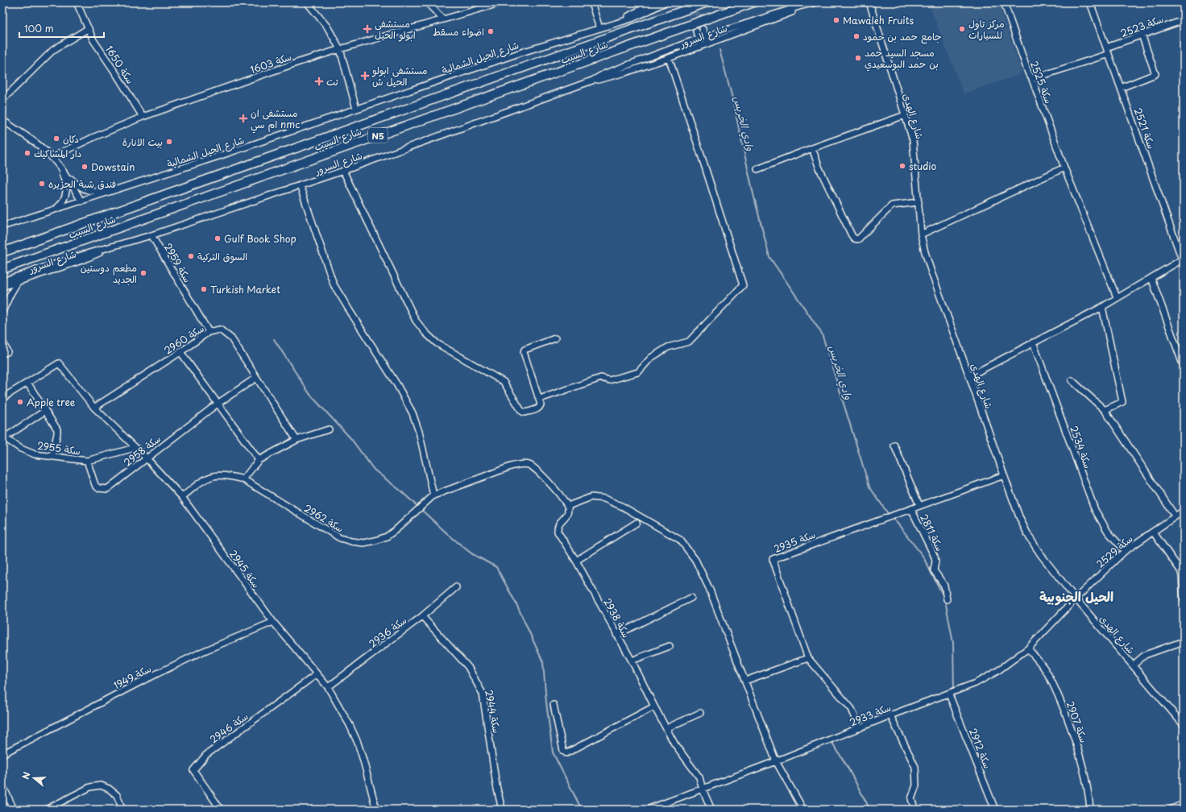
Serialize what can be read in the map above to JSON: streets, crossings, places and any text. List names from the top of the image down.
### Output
{
  "streets": {
    "highway": ["شارع السيب", "N5"],
    "street": [
      "سكة 2523",
      "شارع السرور",
      "شارع الحيل الشمالية",
      "سكة 1603",
      "سكة 1650",
      "سكة 2525",
      "شارع الهدى",
      "سكة 2521",
      "سكة 2959",
      "سكة 2960",
      "سكة 2534",
      "سكة 2955",
      "سكة 2958",
      "سكة 2962",
      "سكة 2811",
      "سكة 2935",
      "سكة 2529",
      "سكة 2945",
      "سكة 2938",
      "سكة 2936",
      "سكة 1949",
      "سكة 2944",
      "سكة 2933",
      "سكة 2907",
      "سكة 2946",
      "سكة 2912"
    ]
  },
  "crossings": [
    ["سكة 2523", "سكة 2521"],
    ["شارع السرور", "سكة 2959"],
    ["سكة 1603", "سكة 1650"],
    ["شارع الهدى", "سكة 2935"],
    ["شارع الهدى", "سكة 2529"],
    ["شارع الهدى", "سكة 2933"],
    ["سكة 2959", "سكة 2960"],
    ["سكة 2960", "سكة 2958"],
    ["سكة 2960", "سكة 2945"],
    ["سكة 2534", "سكة 2529"],
    ["سكة 2955", "سكة 2958"],
    ["سكة 2955", "سكة 2945"],
    ["سكة 2958", "سكة 2945"],
    ["سكة 2962", "سكة 2945"],
    ["سكة 2962", "سكة 2938"],
    ["سكة 2811", "سكة 2935"],
    ["سكة 2935", "سكة 2933"],
    ["سكة 2529", "سكة 2933"],
    ["سكة 2945", "سكة 2936"],
    ["سكة 2945", "سكة 1949"],
    ["سكة 2945", "سكة 2946"],
    ["سكة 2938", "سكة 2933"],
    ["سكة 2936", "سكة 2944"],
    ["سكة 2933", "سكة 2907"],
    ["سكة 2933", "سكة 2912"]
  ],
  "districts": ["الحيل الجنوبية"],
  "water": ["وادي الخريس"],
  "places": {
    "other": [
      "Mawaleh Fruits",
      "مركز تاول للسيارات",
      "اضواء مسقط",
      "جامع حمد بن حمود",
      "مسجد السيد حمد بن حمد البوسعيدي",
      "دكان",
      "بيت الانارة",
      "دار المشاكيك",
      "studio",
      "Dowstain",
      "فندق شبة الجزيره",
      "Gulf Book Shop",
      "السوق التركية",
      "مطعم دوستين الجديد",
      "Turkish Market",
      "Apple tree"
    ],
    "health": [
      "مستشفى ابولو الحيل",
      "مستشفى ابولو الحيل ش",
      "تت",
      "مستشفى ان ام سي nmc"
    ]
  },
  "scale_bar": "100 m",
  "north": "left"
}
